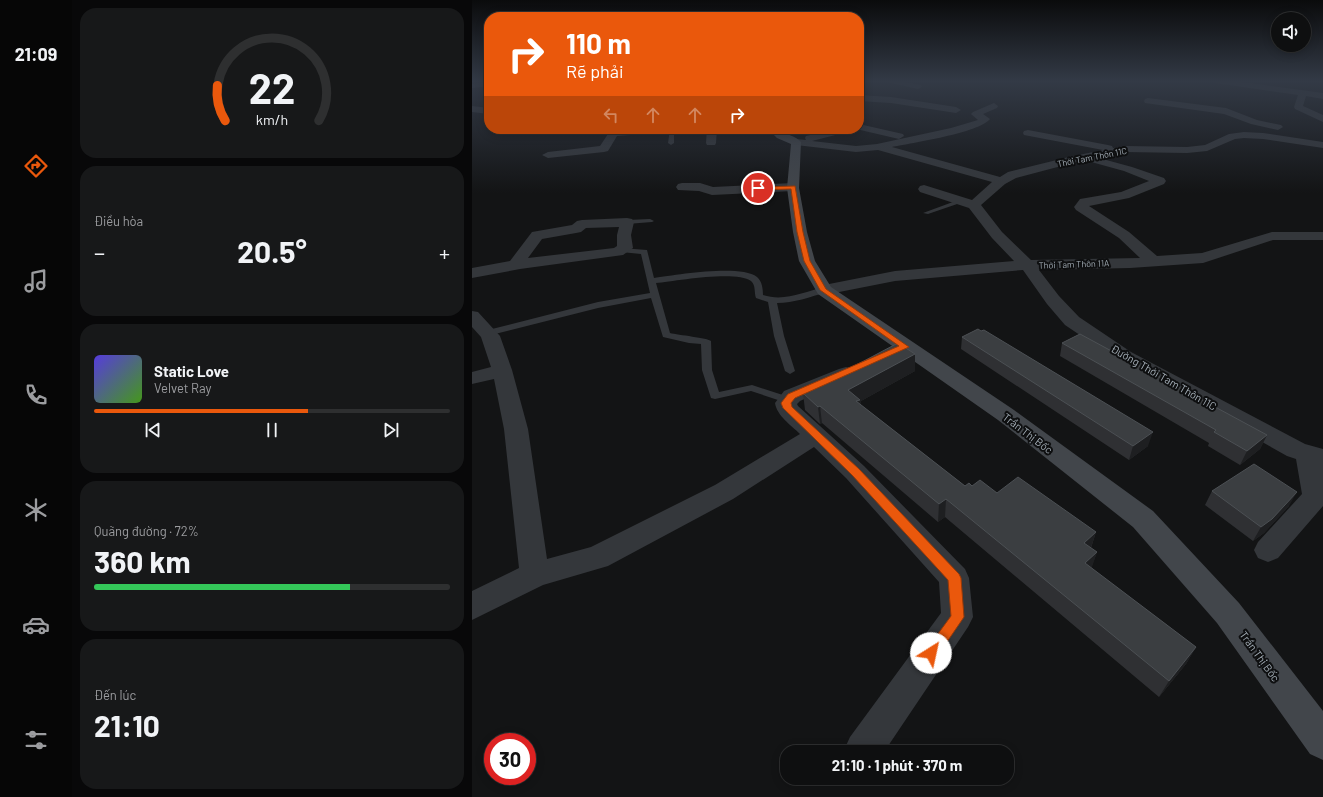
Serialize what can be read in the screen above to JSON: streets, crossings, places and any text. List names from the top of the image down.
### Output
{
  "streets": {
    "street": [
      "Thới Tam Thôn 11C",
      "Thới Tam Thôn 11A",
      "Đường Thới Tam Thôn 11C",
      "Trần Thị Bốc"
    ]
  },
  "crossings": [
    ["Thới Tam Thôn 11A", "Đường Thới Tam Thôn 11C"],
    ["Thới Tam Thôn 11A", "Trần Thị Bốc"]
  ],
  "page": {
    "tabs": "21:09",
    "turn": ["110 m", "Rẽ phải"],
    "tile": [
      "Điều hòa",
      ["Quãng đường · 72%", "360 km"],
      ["Đến lúc", "21:10"]
    ],
    "heat": ["−", "20.5°", "+"],
    "song": ["Static Love", "Velvet Ray"],
    "limit": "30",
    "trip": "21:10 · 1 phút · 370 m",
    "gauge": ["22", "km/h"]
  }
}
